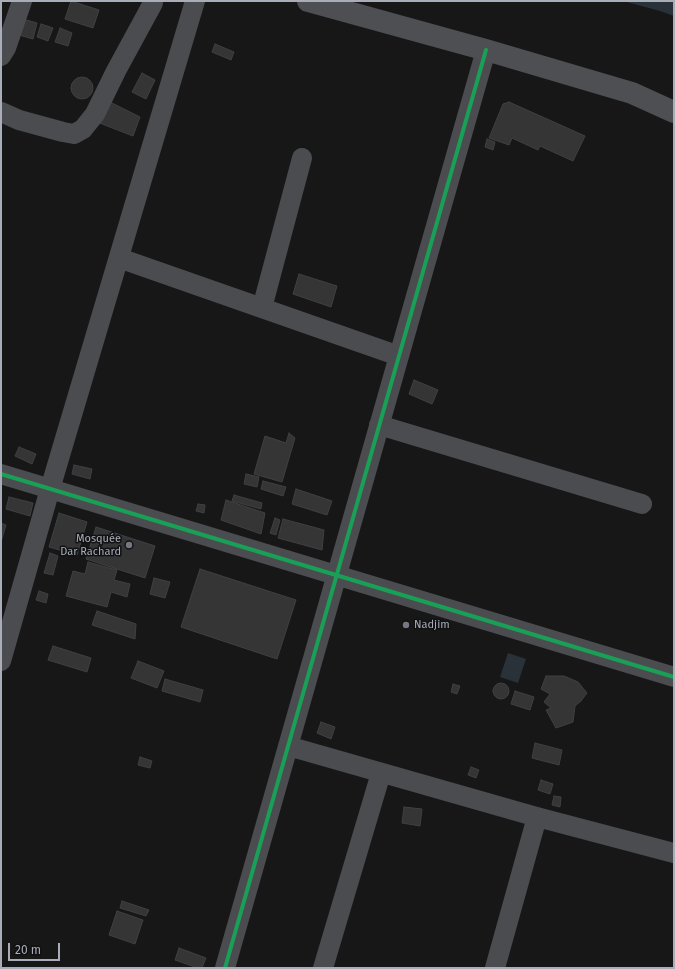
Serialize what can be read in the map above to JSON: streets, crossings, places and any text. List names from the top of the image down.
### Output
{
  "places": ["Mosquée Dar Rachard", "Nadjim"],
  "scale_bar": "20 m"
}
